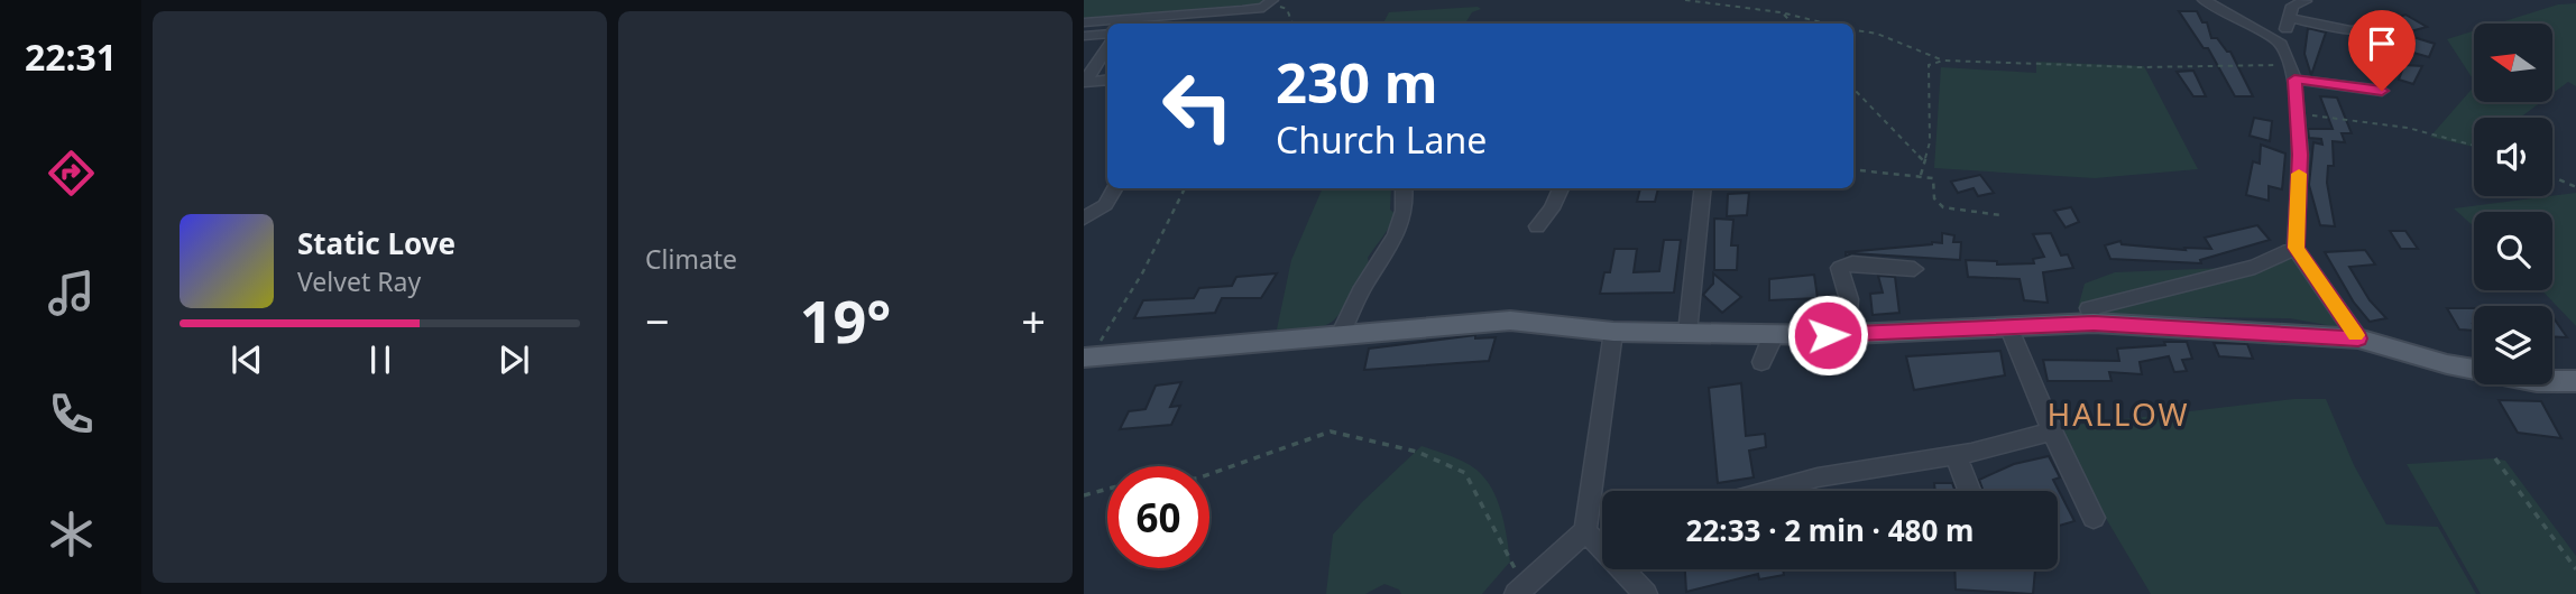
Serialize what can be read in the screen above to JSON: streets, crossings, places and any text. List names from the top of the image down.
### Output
{
  "districts": ["HALLOW"],
  "north": "left",
  "page": {
    "tabs": "22:31",
    "tile": "Climate",
    "turn": ["230 m", "Church Lane"],
    "song": ["Static Love", "Velvet Ray"],
    "heat": ["−", "19°", "+"],
    "limit": "60",
    "trip": "22:33 · 2 min · 480 m"
  }
}
